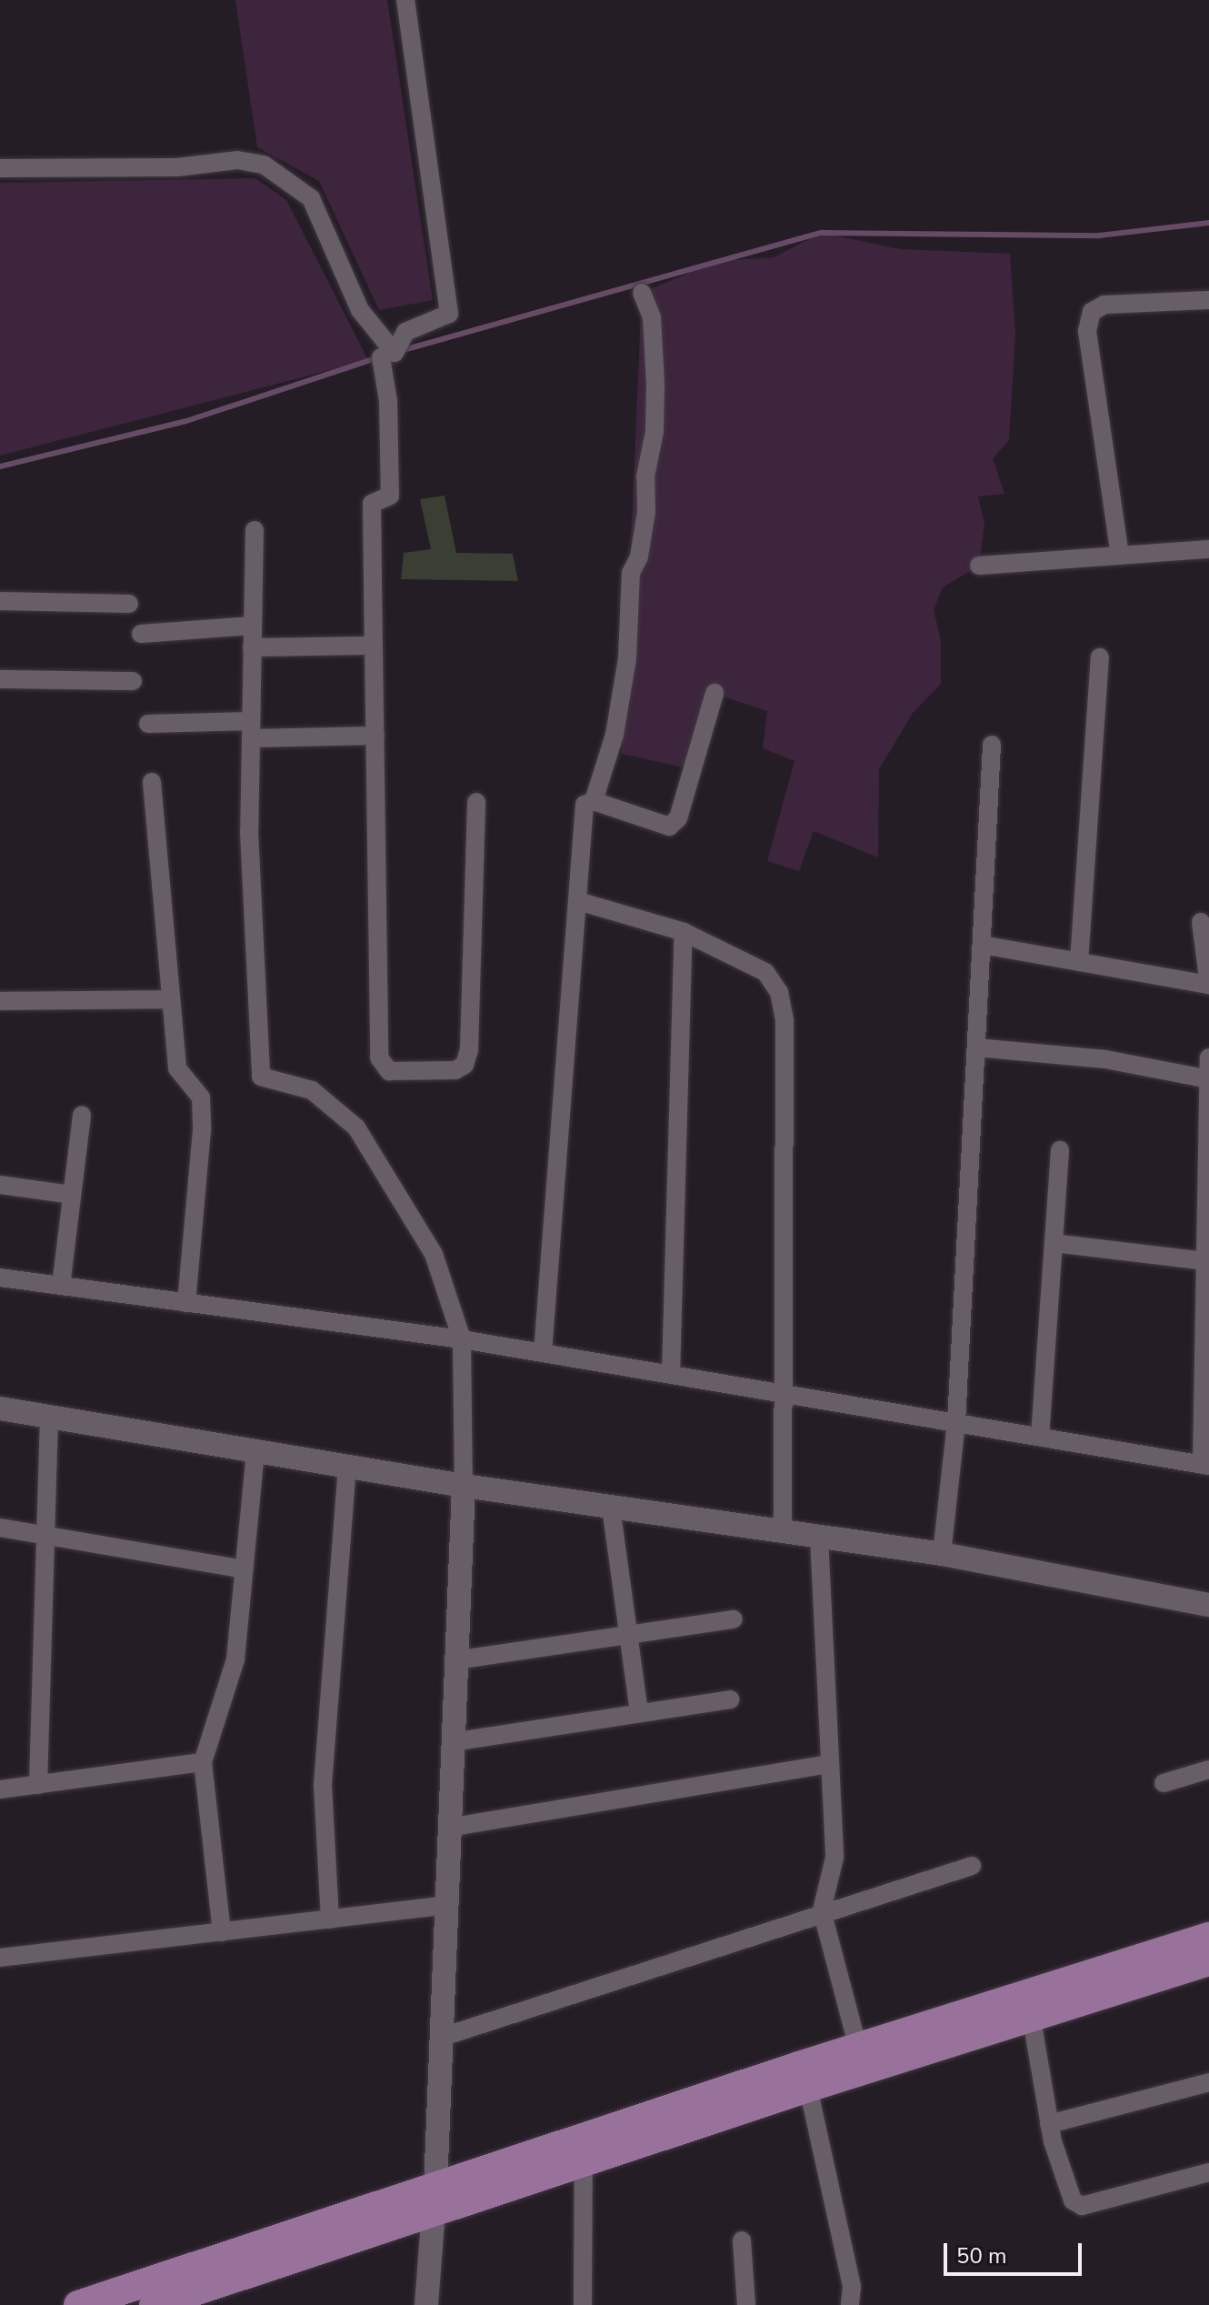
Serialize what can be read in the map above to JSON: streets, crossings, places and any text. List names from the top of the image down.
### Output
{
  "scale_bar": "50 m"
}
